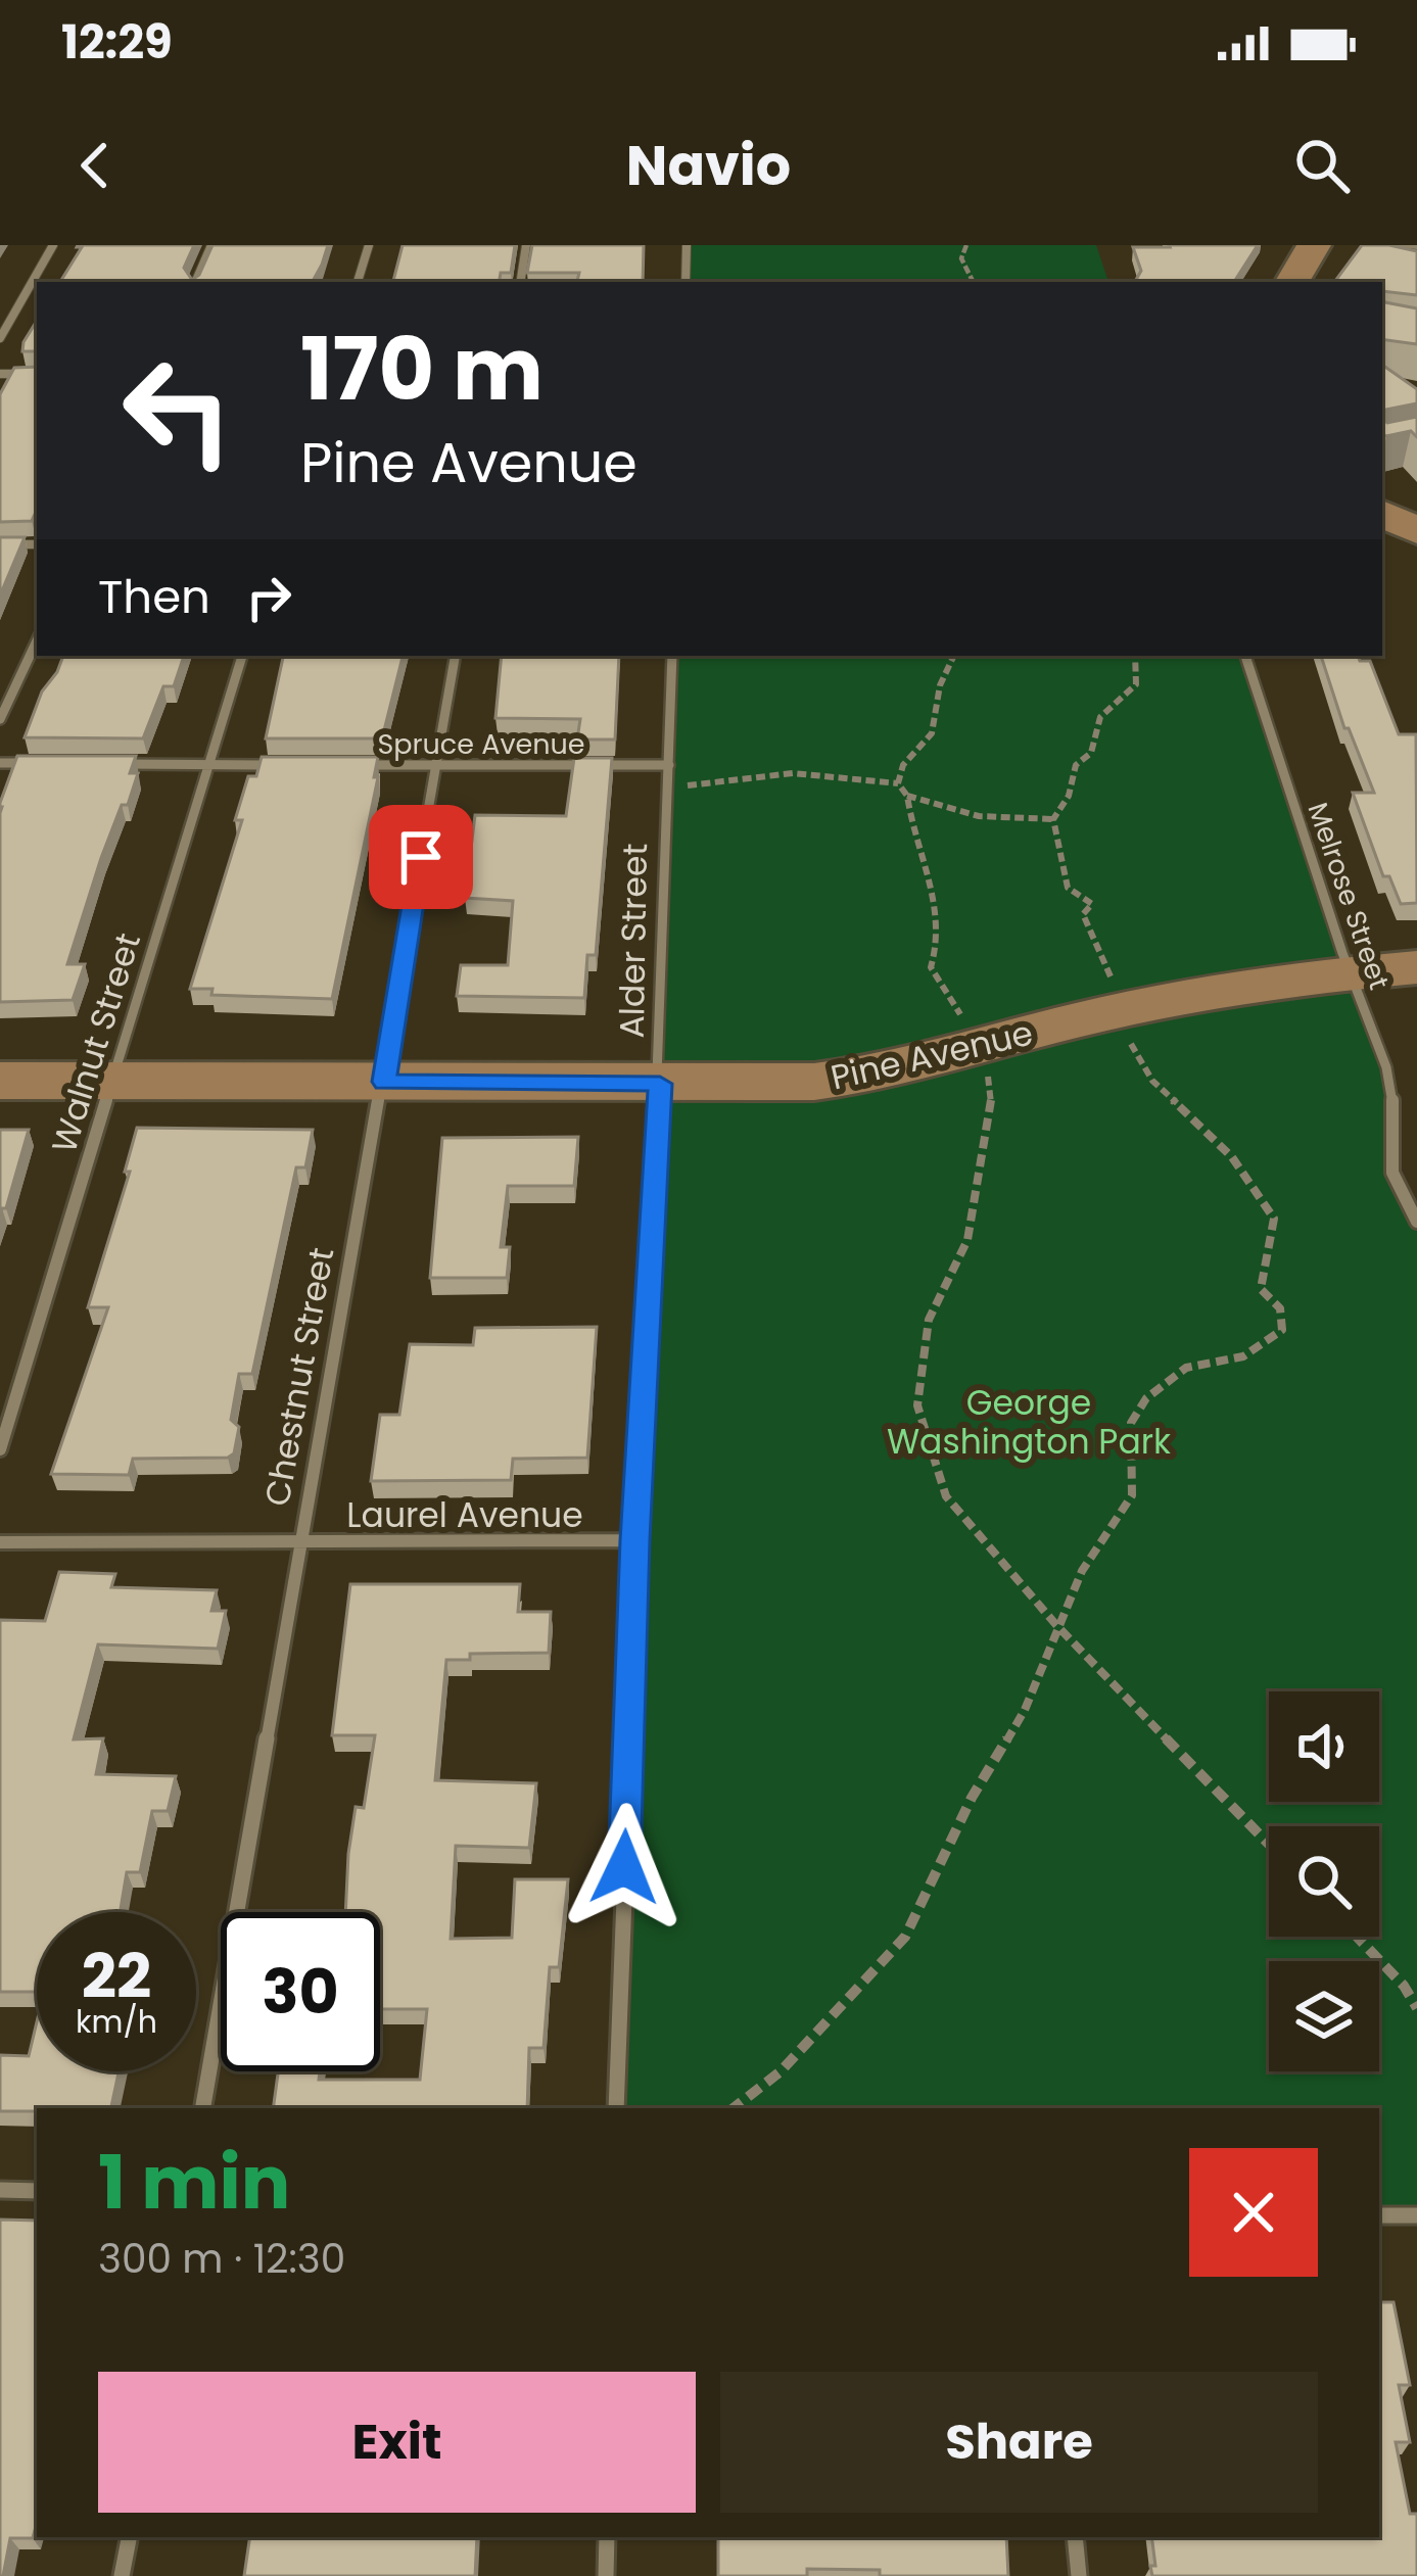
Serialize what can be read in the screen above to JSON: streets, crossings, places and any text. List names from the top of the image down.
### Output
{
  "streets": {
    "main road": ["Pine Avenue"],
    "street": [
      "Spruce Avenue",
      "Melrose Street",
      "Alder Street",
      "Walnut Street",
      "Chestnut Street",
      "Laurel Avenue"
    ]
  },
  "crossings": [
    ["Spruce Avenue", "Alder Street"],
    ["Spruce Avenue", "Chestnut Street"],
    ["Melrose Street", "Pine Avenue"],
    ["Alder Street", "Pine Avenue"],
    ["Alder Street", "Laurel Avenue"],
    ["Walnut Street", "Pine Avenue"],
    ["Pine Avenue", "Chestnut Street"],
    ["Chestnut Street", "Laurel Avenue"]
  ],
  "parks": ["George Washington Park"],
  "page": {
    "status": "12:29",
    "header": "Navio",
    "turn": ["170 m", "Pine Avenue"],
    "then": "Then",
    "speed": "22 km/h",
    "limit": "30",
    "heading": ["1 min", "300 m · 12:30"],
    "buttons": ["Exit", "Share"]
  }
}
